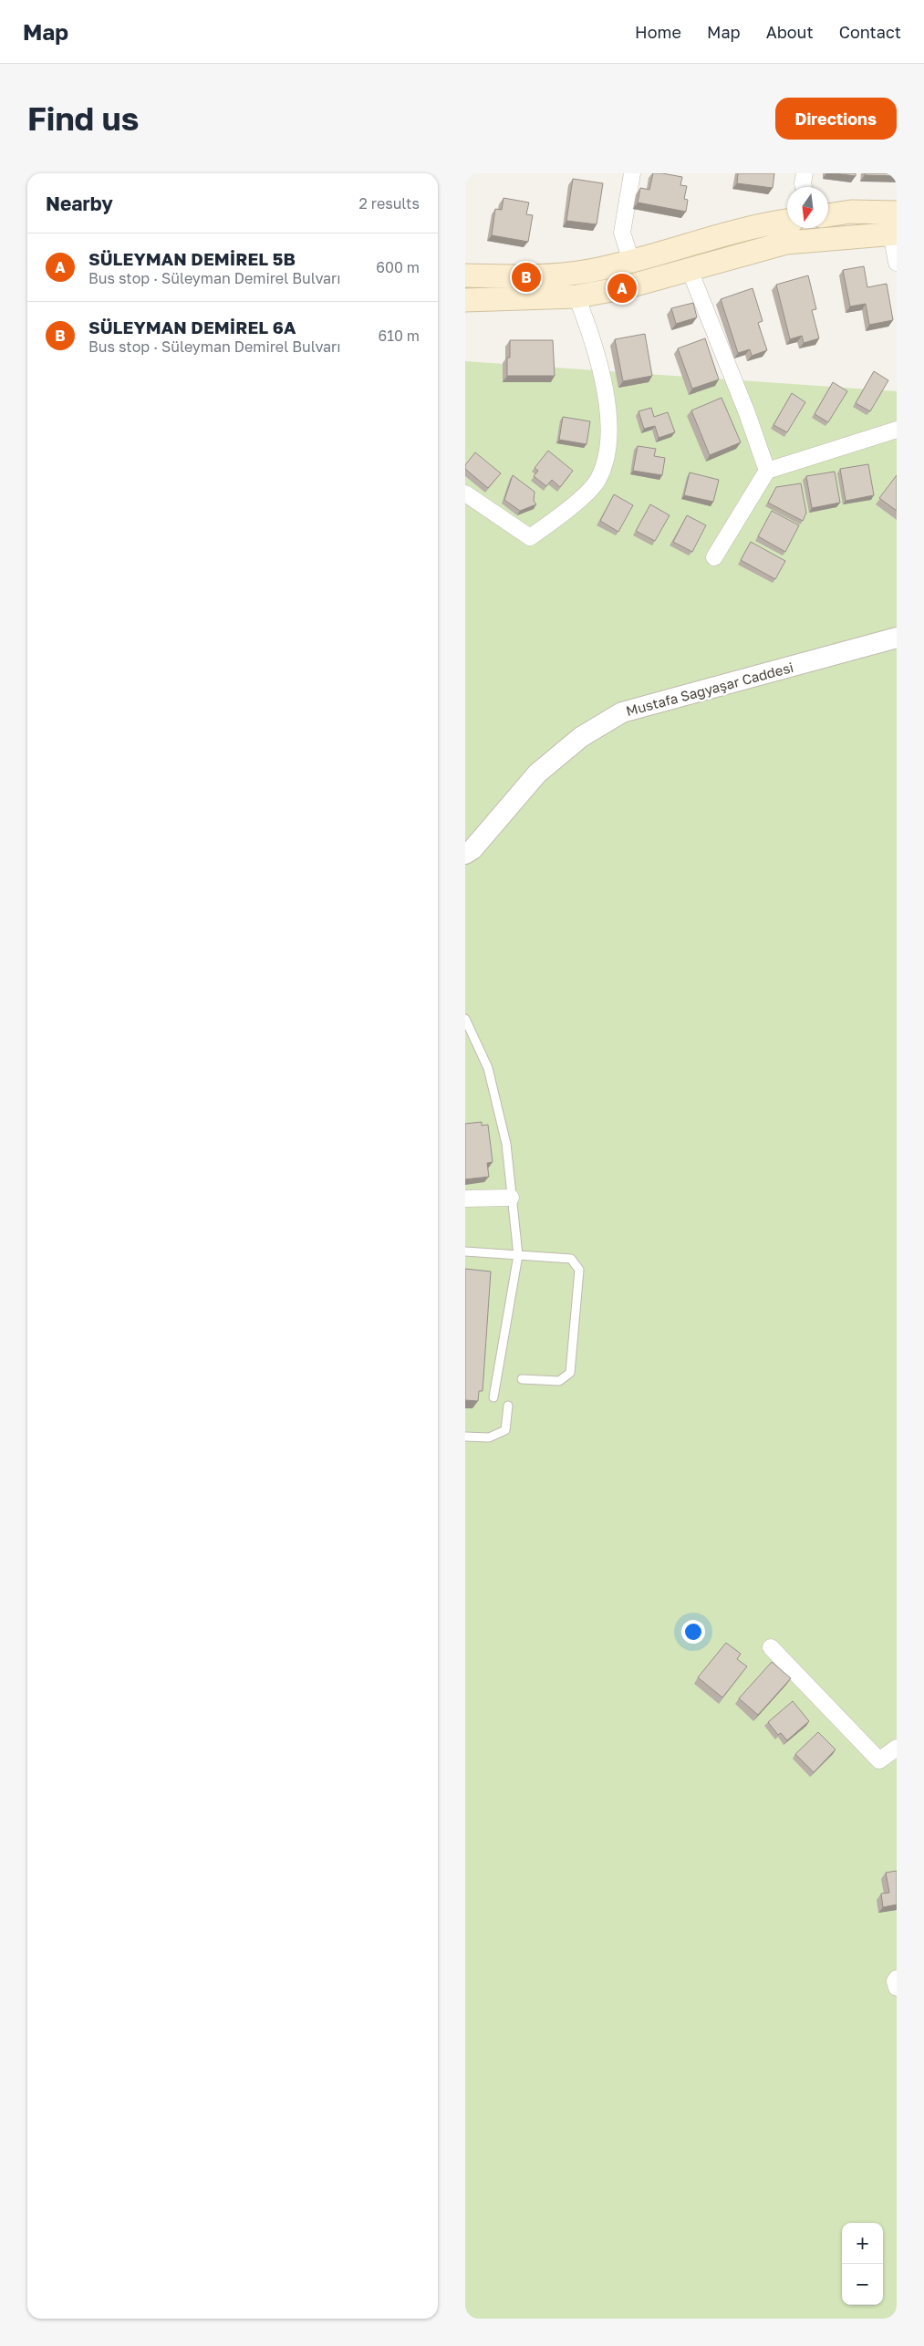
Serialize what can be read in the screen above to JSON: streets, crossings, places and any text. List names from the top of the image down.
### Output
{
  "streets": {
    "street": ["Mustafa Sağyaşar Caddesi"]
  },
  "north": "bottom",
  "page": {
    "header": "Map",
    "nav": [
      "Home",
      "Map",
      "About",
      "Contact"
    ],
    "buttons": "Directions",
    "title": "Find us",
    "heading": ["Nearby", "2 results"],
    "list": [
      {
        "mark": "A",
        "name": "SÜLEYMAN DEMİREL 5B",
        "note": "Bus stop · Süleyman Demirel Bulvarı",
        "value": "600 m"
      },
      {
        "mark": "B",
        "name": "SÜLEYMAN DEMİREL 6A",
        "note": "Bus stop · Süleyman Demirel Bulvarı",
        "value": "610 m"
      }
    ],
    "pins": ["B", "A"],
    "map_buttons": ["+", "−"]
  }
}
